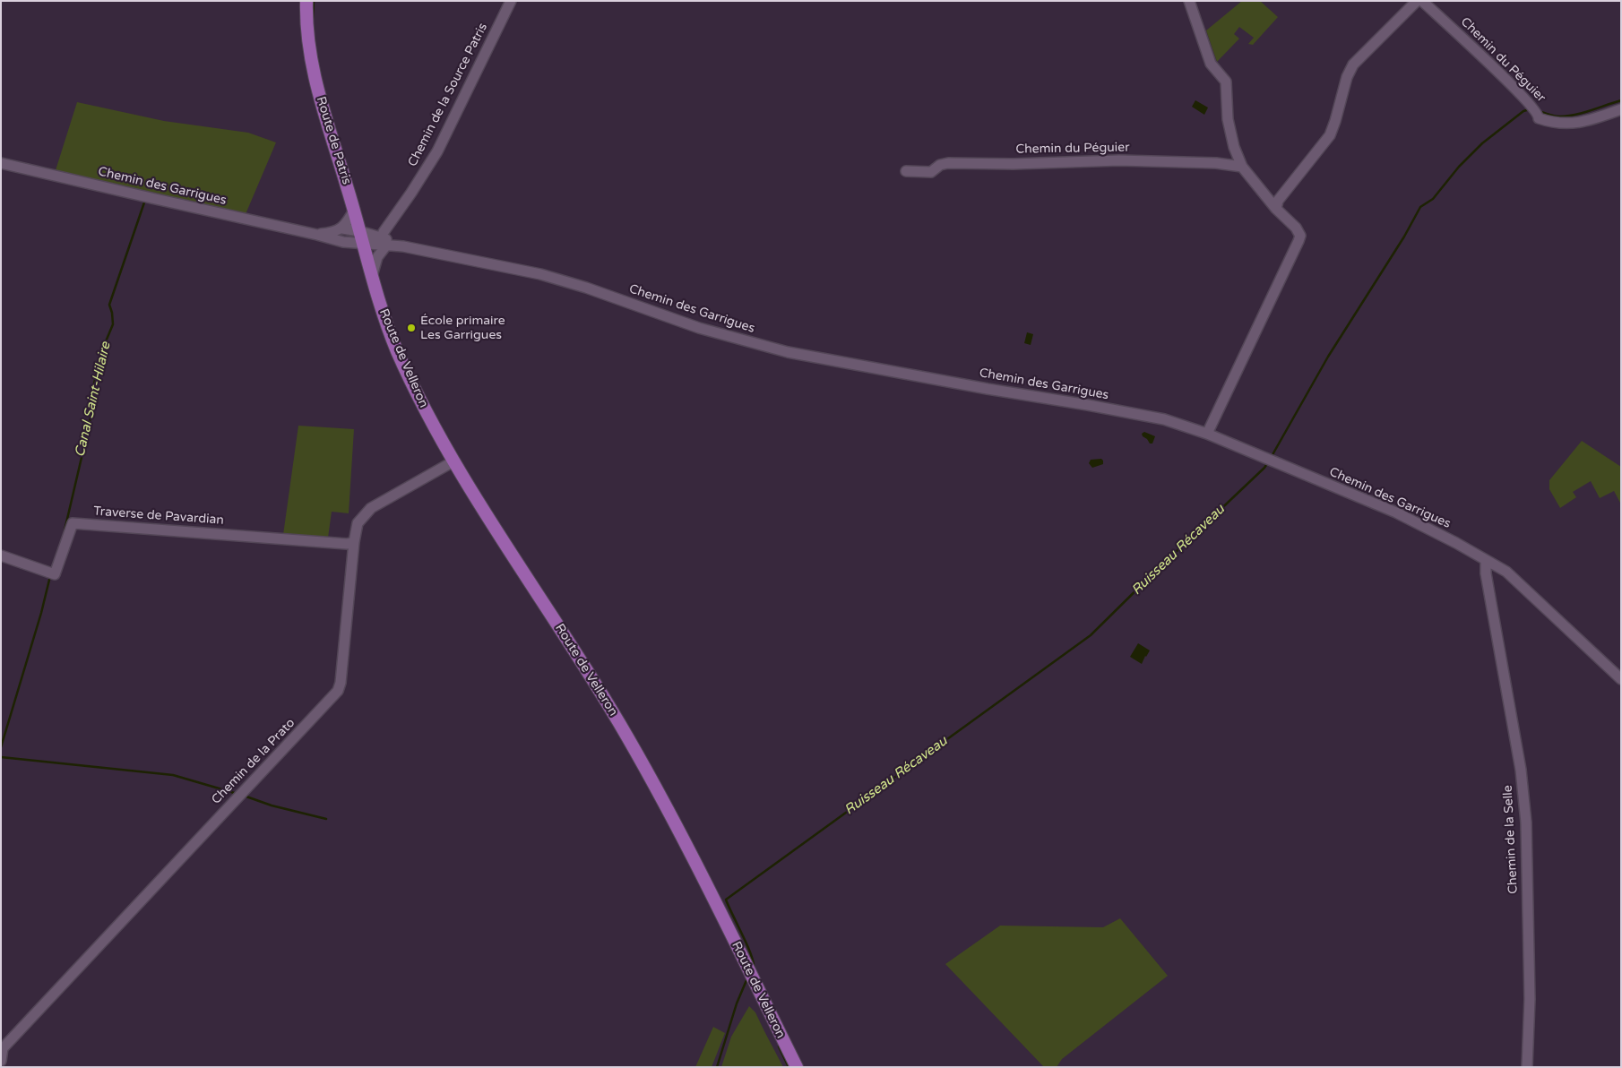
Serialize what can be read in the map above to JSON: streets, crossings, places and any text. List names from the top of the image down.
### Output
{
  "streets": {
    "main road": ["Route de Patris", "Route de Velleron"],
    "street": [
      "Chemin du Péguier",
      "Chemin de la Source Patris",
      "Chemin des Garrigues",
      "Traverse de Pavardian",
      "Chemin de la Prato",
      "Chemin de la Selle"
    ]
  },
  "crossings": [
    ["Chemin de la Source Patris", "Chemin des Garrigues"],
    ["Route de Patris", "Chemin des Garrigues"],
    ["Route de Patris", "Route de Velleron"],
    ["Chemin des Garrigues", "Chemin de la Selle"],
    ["Route de Velleron", "Chemin de la Prato"],
    ["Traverse de Pavardian", "Chemin de la Prato"]
  ],
  "water": ["Canal Saint-Hilaire", "Ruisseau Récaveau"],
  "places": ["École primaire Les Garrigues"]
}
